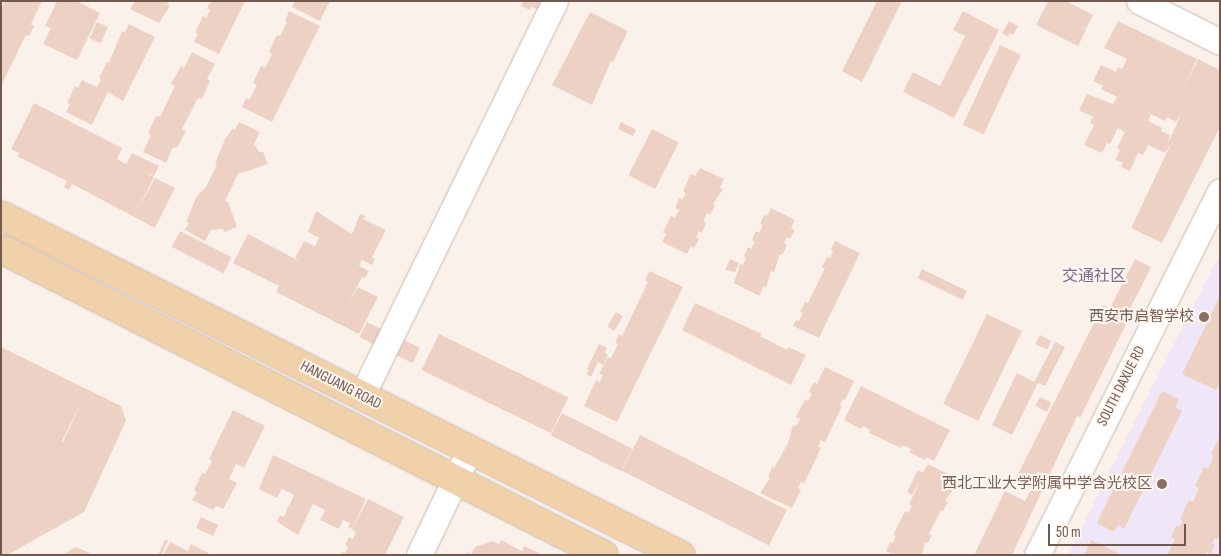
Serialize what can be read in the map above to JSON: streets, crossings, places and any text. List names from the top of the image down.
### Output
{
  "streets": {
    "main road": ["HANGUANG ROAD"],
    "street": ["SOUTH DAXUE RD"]
  },
  "districts": ["交通社区"],
  "places": ["西安市启智学校", "西北工业大学附属中学含光校区"],
  "scale_bar": "50 m"
}
